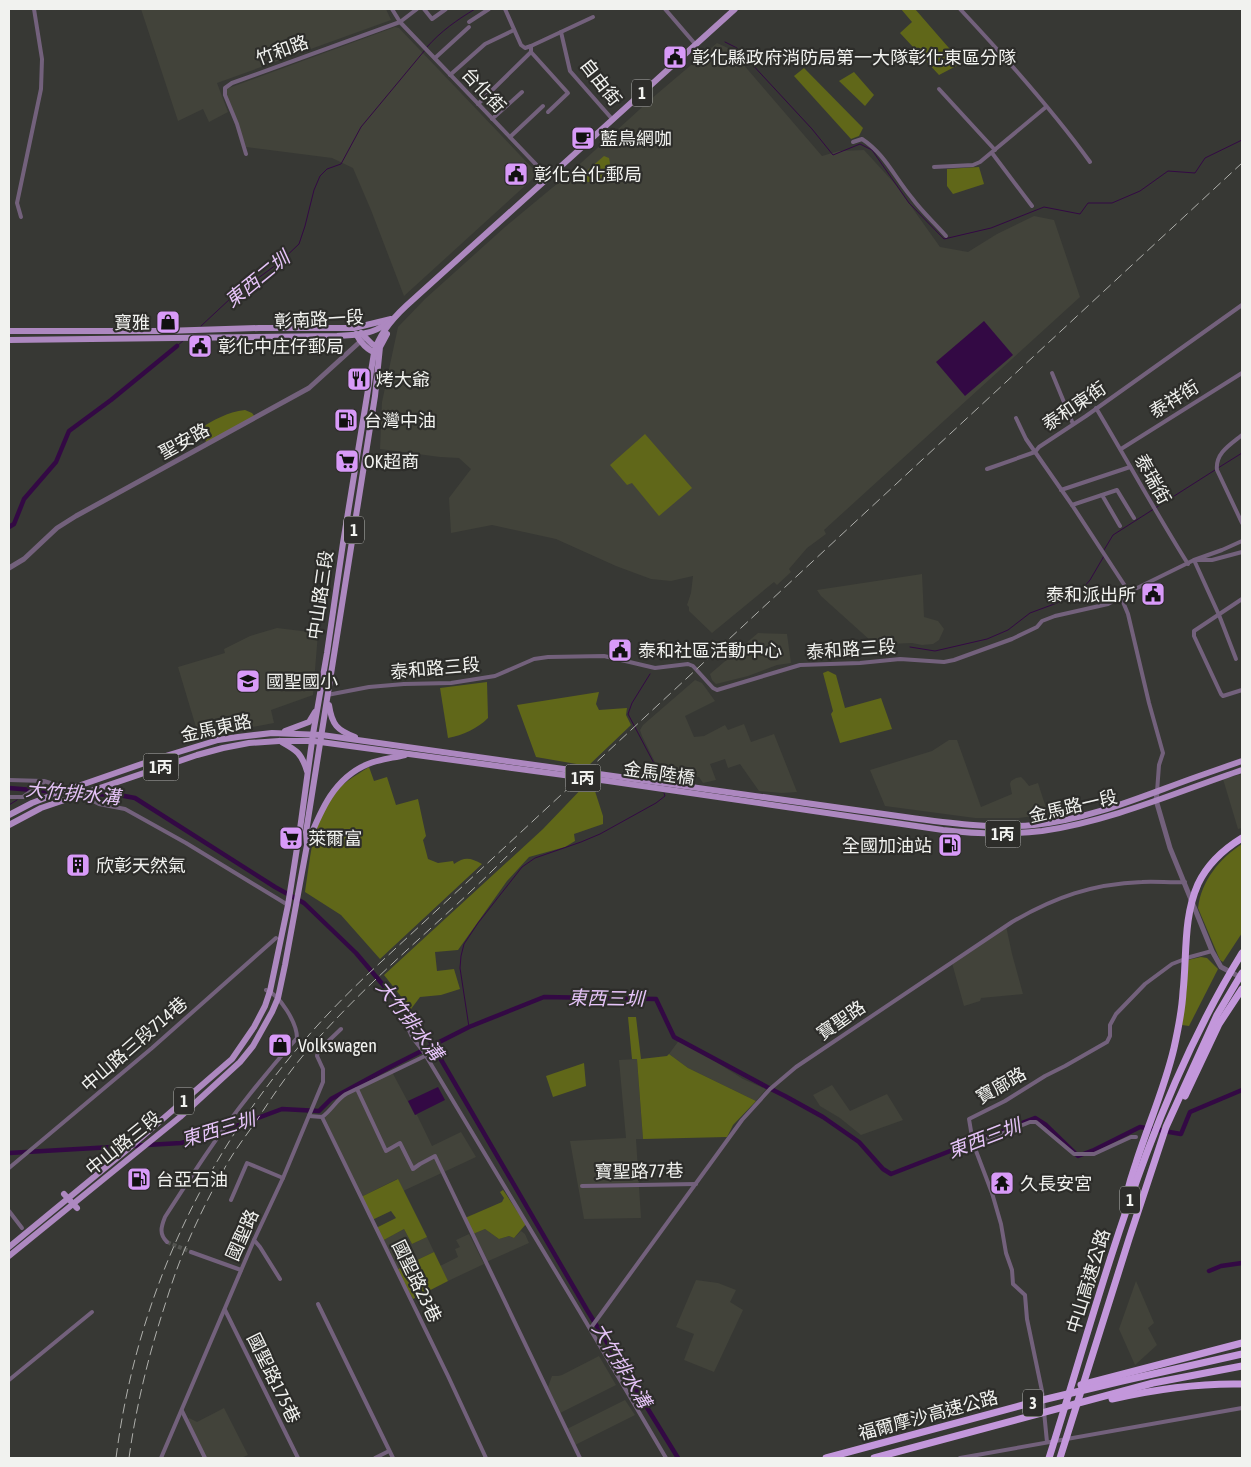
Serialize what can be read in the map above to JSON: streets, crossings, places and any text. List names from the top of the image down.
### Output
{
  "streets": {
    "highway": [
      "1",
      "中山高速公路",
      "3",
      "福爾摩沙高速公路"
    ],
    "main road": [
      "彰南路一段",
      "中山路三段",
      "金馬東路",
      "1丙",
      "金馬陸橋",
      "金馬路一段"
    ],
    "street": [
      "竹和路",
      "自由街",
      "台化街",
      "泰祥街",
      "泰和東街",
      "聖安路",
      "泰瑞街",
      "泰和路三段",
      "寶聖路",
      "中山路三段714巷",
      "寶廍路",
      "寶聖路77巷",
      "國聖路",
      "國聖路23巷",
      "國聖路175巷"
    ]
  },
  "crossings": [
    ["竹和路", "台化街"],
    ["自由街", "中山路三段"],
    ["台化街", "中山路三段"],
    ["1", "中山路三段"],
    ["1", "1丙"],
    ["1", "金馬陸橋"],
    ["彰南路一段", "聖安路"],
    ["彰南路一段", "中山路三段"],
    ["泰祥街", "泰瑞街"],
    ["泰和東街", "泰瑞街"],
    ["中山路三段", "泰和路三段"],
    ["中山路三段", "金馬東路"],
    ["中山路三段", "1丙"],
    ["金馬東路", "1丙"],
    ["1丙", "金馬陸橋"],
    ["金馬陸橋", "金馬路一段"],
    ["寶聖路", "寶聖路77巷"],
    ["國聖路", "國聖路175巷"]
  ],
  "water": ["東西二圳", "大竹排水溝", "東西三圳"],
  "places": {
    "public building": [
      "彰化縣政府消防局第一大隊彰化東區分隊",
      "彰化台化郵局",
      "彰化中庄仔郵局",
      "泰和派出所",
      "泰和社區活動中心"
    ],
    "cafe": ["藍鳥網咖"],
    "shop": ["寶雅", "Volkswagen"],
    "restaurant": ["烤大爺"],
    "fuel station": ["台灣中油", "全國加油站", "台亞石油"],
    "supermarket": ["OK超商", "萊爾富"],
    "school or university": ["國聖國小"],
    "building": ["欣彰天然氣"],
    "temple": ["久長安宮"]
  }
}
